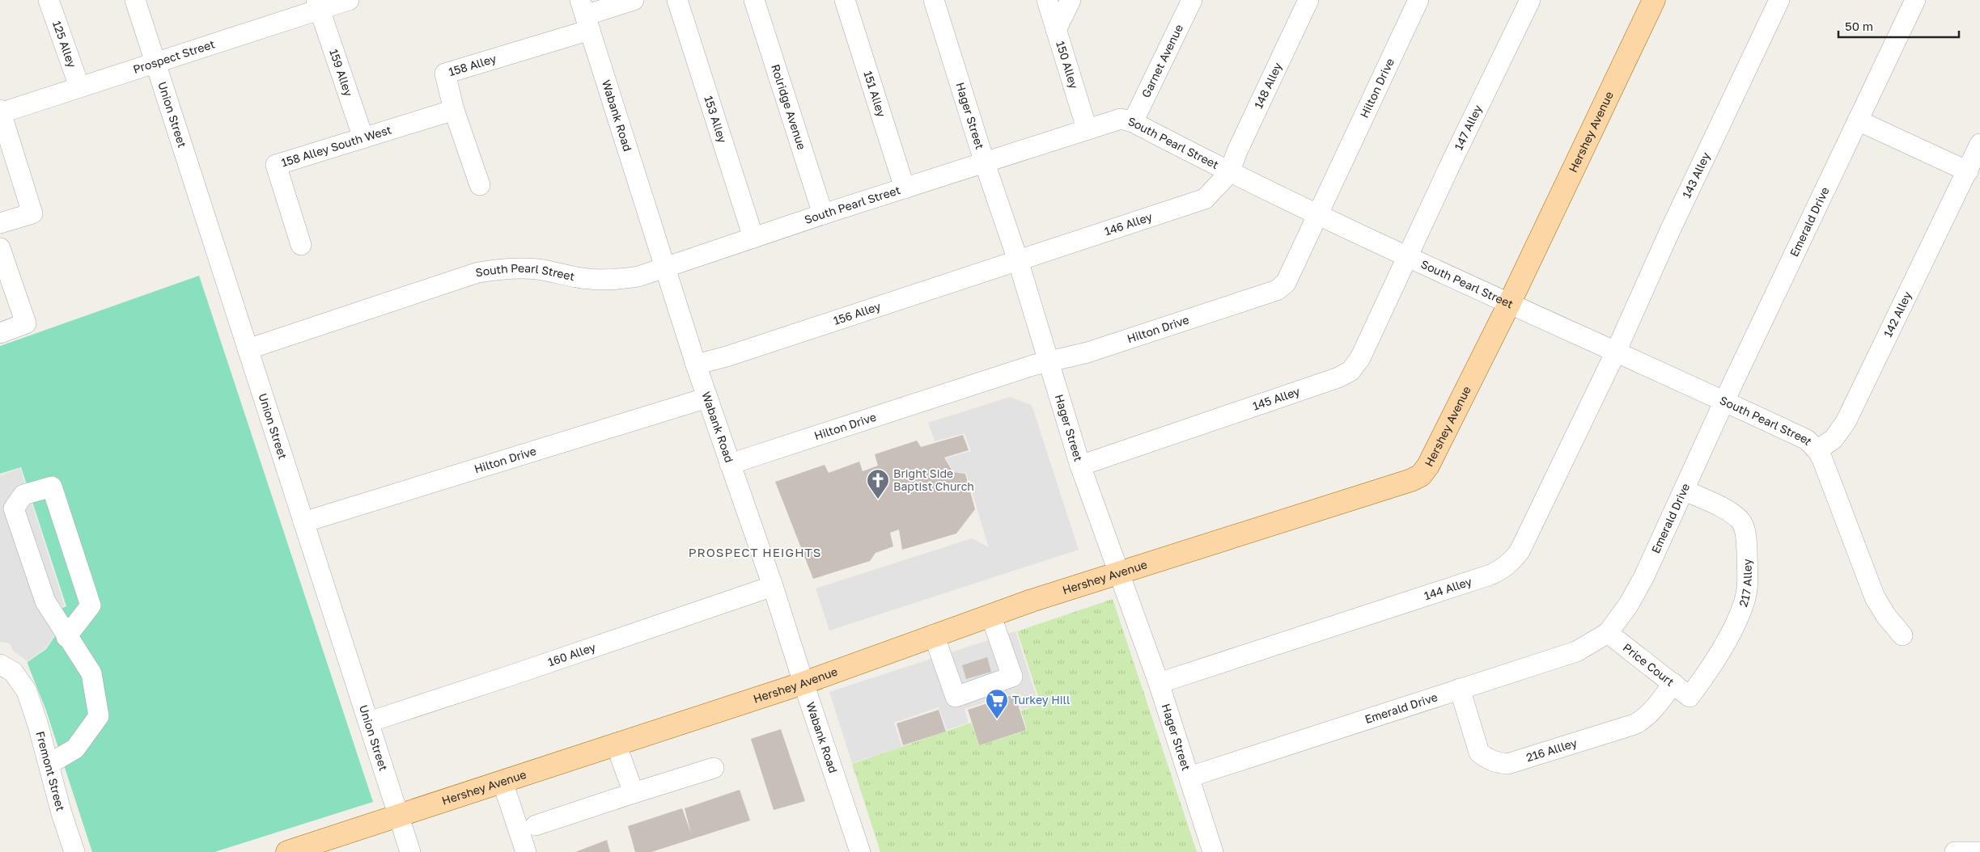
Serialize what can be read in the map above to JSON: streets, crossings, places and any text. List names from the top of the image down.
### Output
{
  "streets": {
    "main road": ["Hershey Avenue"],
    "street": [
      "125 Alley",
      "Prospect Street",
      "Garnet Avenue",
      "150 Alley",
      "158 Alley",
      "159 Alley",
      "148 Alley",
      "Hilton Drive",
      "151 Alley",
      "Rolridge Avenue",
      "Union Street",
      "Wabank Road",
      "Hager Street",
      "153 Alley",
      "147 Alley",
      "South Pearl Street",
      "158 Alley South West",
      "143 Alley",
      "Emerald Drive",
      "146 Alley",
      "156 Alley",
      "142 Alley",
      "145 Alley",
      "217 Alley",
      "144 Alley",
      "160 Alley",
      "Price Court",
      "216 Allley",
      "Fremont Street"
    ]
  },
  "crossings": [
    ["125 Alley", "Prospect Street"],
    ["Prospect Street", "159 Alley"],
    ["Prospect Street", "Union Street"],
    ["Garnet Avenue", "South Pearl Street"],
    ["150 Alley", "South Pearl Street"],
    ["158 Alley", "Wabank Road"],
    ["158 Alley", "158 Alley South West"],
    ["159 Alley", "158 Alley South West"],
    ["148 Alley", "South Pearl Street"],
    ["148 Alley", "146 Alley"],
    ["Hilton Drive", "Union Street"],
    ["Hilton Drive", "Wabank Road"],
    ["Hilton Drive", "Hager Street"],
    ["Hilton Drive", "South Pearl Street"],
    ["151 Alley", "South Pearl Street"],
    ["Rolridge Avenue", "South Pearl Street"],
    ["Union Street", "Hershey Avenue"],
    ["Union Street", "South Pearl Street"],
    ["Union Street", "160 Alley"],
    ["Wabank Road", "Hershey Avenue"],
    ["Wabank Road", "South Pearl Street"],
    ["Wabank Road", "156 Alley"],
    ["Wabank Road", "160 Alley"],
    ["Hager Street", "Hershey Avenue"],
    ["Hager Street", "South Pearl Street"],
    ["Hager Street", "Emerald Drive"],
    ["Hager Street", "146 Alley"],
    ["Hager Street", "156 Alley"],
    ["Hager Street", "145 Alley"],
    ["Hager Street", "144 Alley"],
    ["153 Alley", "South Pearl Street"],
    ["147 Alley", "South Pearl Street"],
    ["147 Alley", "145 Alley"],
    ["Hershey Avenue", "South Pearl Street"],
    ["South Pearl Street", "143 Alley"],
    ["South Pearl Street", "Emerald Drive"],
    ["South Pearl Street", "146 Alley"],
    ["South Pearl Street", "142 Alley"],
    ["South Pearl Street", "145 Alley"],
    ["South Pearl Street", "144 Alley"],
    ["143 Alley", "144 Alley"],
    ["Emerald Drive", "217 Alley"],
    ["Emerald Drive", "Price Court"],
    ["Emerald Drive", "216 Allley"],
    ["146 Alley", "156 Alley"],
    ["217 Alley", "Price Court"],
    ["Price Court", "216 Allley"]
  ],
  "districts": ["PROSPECT HEIGHTS"],
  "places": {
    "church": ["Bright Side Baptist Church"],
    "supermarket": ["Turkey Hill"]
  },
  "scale_bar": "50 m"
}
